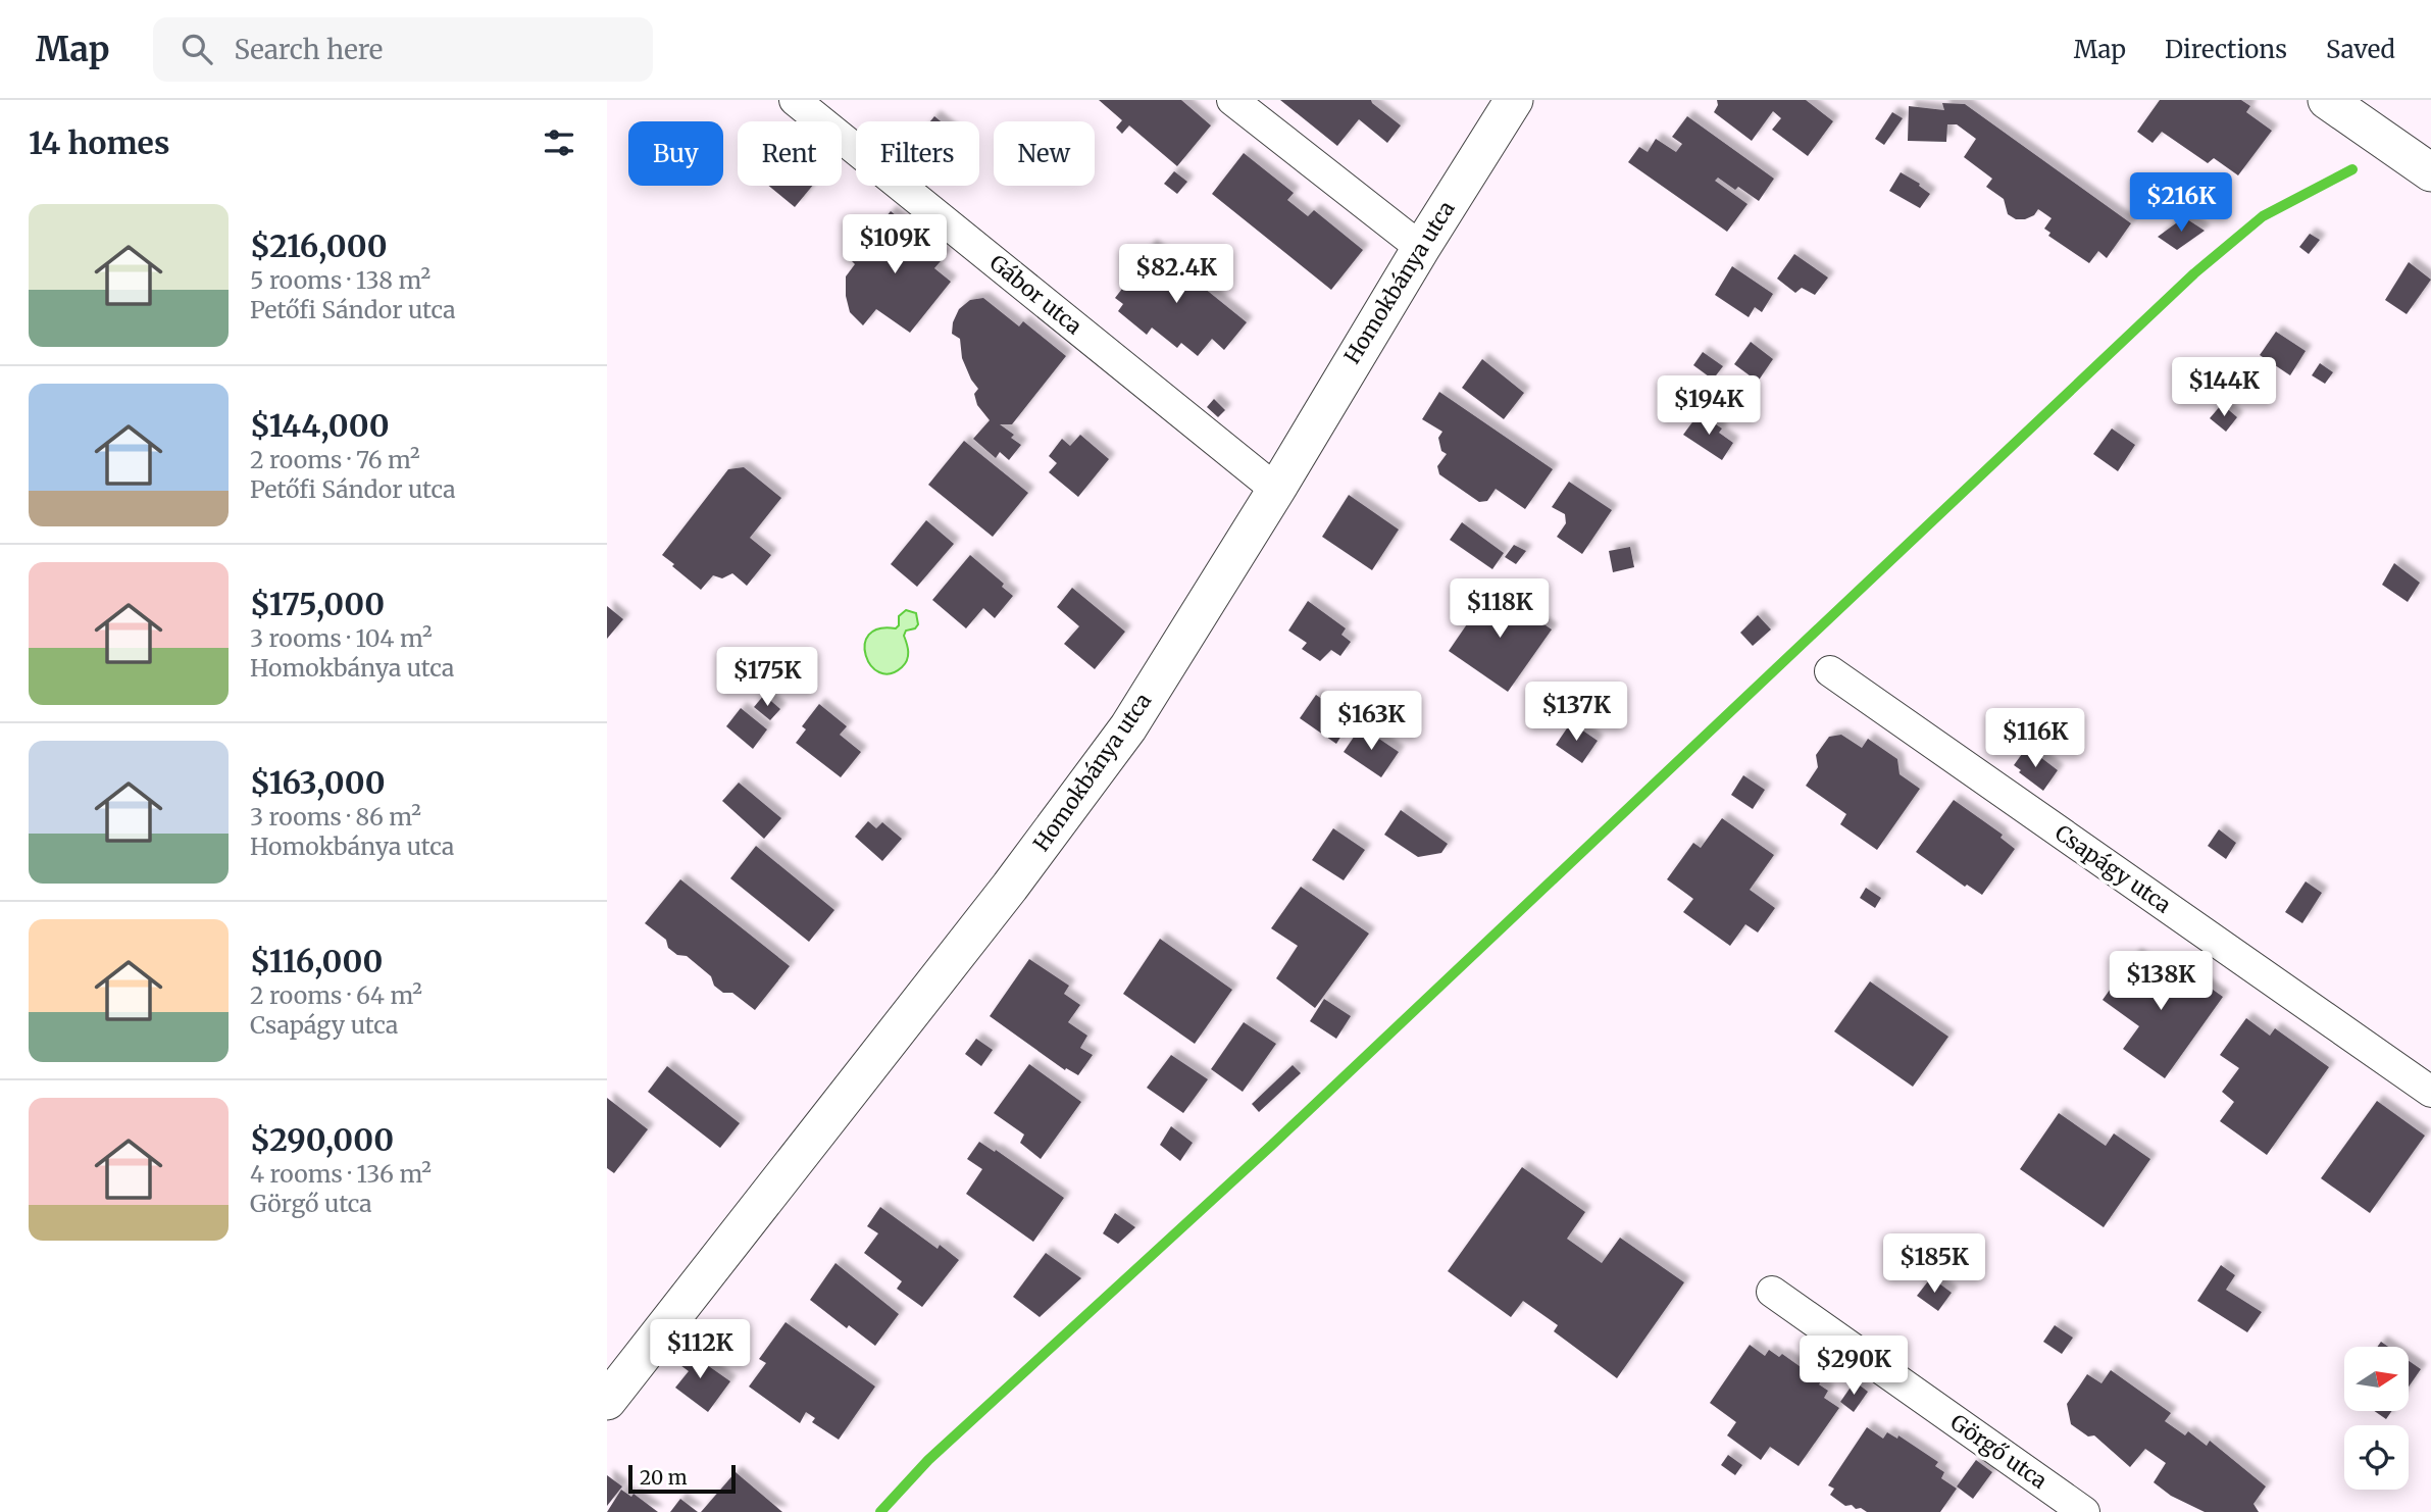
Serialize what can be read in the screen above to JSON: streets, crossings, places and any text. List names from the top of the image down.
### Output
{
  "streets": {
    "street": [
      "Homokbánya utca",
      "Gábor utca",
      "Csapágy utca",
      "Görgő utca"
    ]
  },
  "crossings": [
    ["Homokbánya utca", "Gábor utca"]
  ],
  "scale_bar": "20 m",
  "north": "right",
  "page": {
    "header": "Map",
    "search": "Search here",
    "nav": ["Map", "Directions", "Saved"],
    "heading": "14 homes",
    "chip": [
      "Buy",
      "Rent",
      "Filters",
      "New"
    ],
    "price": [
      "$216K",
      "$109K",
      "$82.4K",
      "$144K",
      "$194K",
      "$118K",
      "$175K",
      "$137K",
      "$163K",
      "$116K",
      "$138K",
      "$185K",
      "$112K",
      "$290K"
    ],
    "list": [
      {
        "name": "$216,000",
        "note": "5 rooms · 138 m² · Petőfi Sándor utca"
      },
      {
        "name": "$144,000",
        "note": "2 rooms · 76 m² · Petőfi Sándor utca"
      },
      {
        "name": "$175,000",
        "note": "3 rooms · 104 m² · Homokbánya utca"
      },
      {
        "name": "$163,000",
        "note": "3 rooms · 86 m² · Homokbánya utca"
      },
      {
        "name": "$116,000",
        "note": "2 rooms · 64 m² · Csapágy utca"
      },
      {
        "name": "$290,000",
        "note": "4 rooms · 136 m² · Görgő utca"
      }
    ],
    "scale": "20 m"
  }
}
